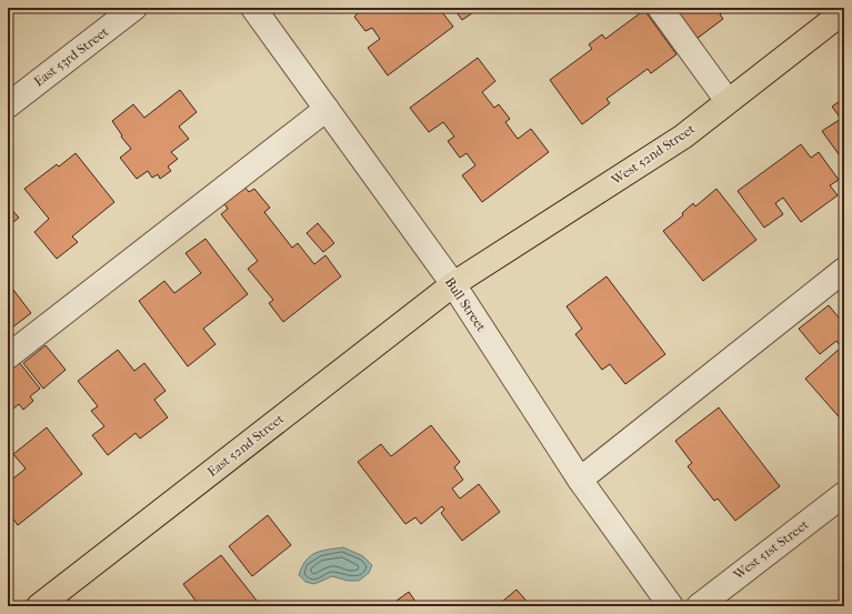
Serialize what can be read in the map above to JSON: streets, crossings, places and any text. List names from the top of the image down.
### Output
{
  "streets": {
    "main road": ["West 52nd Street", "East 52nd Street"],
    "street": ["East 53rd Street", "Bull Street", "West 51st Street"]
  },
  "crossings": [
    ["West 52nd Street", "Bull Street"],
    ["West 52nd Street", "East 52nd Street"],
    ["Bull Street", "East 52nd Street"]
  ]
}
